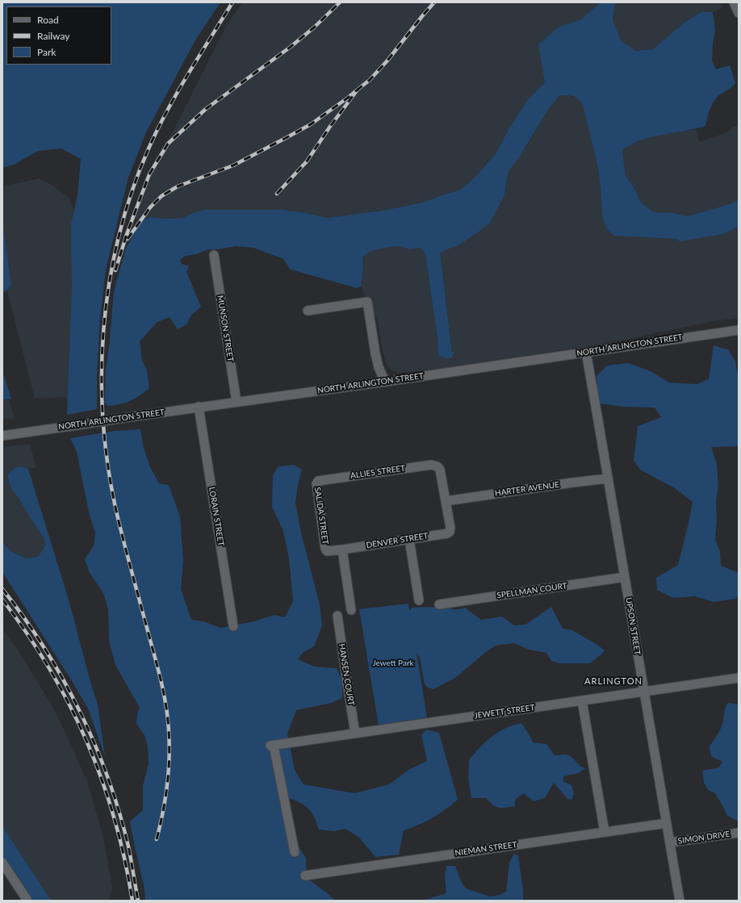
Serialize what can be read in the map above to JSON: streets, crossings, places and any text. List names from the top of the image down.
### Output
{
  "streets": {
    "street": [
      "MUNSON STREET",
      "NORTH ARLINGTON STREET",
      "ALLIES STREET",
      "HARTER AVENUE",
      "SALIDA STREET",
      "LORAIN STREET",
      "DENVER STREET",
      "SPELLMAN COURT",
      "UPSON STREET",
      "HANSEN COURT",
      "JEWETT STREET",
      "SIMON DRIVE",
      "NIEMAN STREET"
    ]
  },
  "crossings": [
    ["MUNSON STREET", "NORTH ARLINGTON STREET"],
    ["NORTH ARLINGTON STREET", "LORAIN STREET"],
    ["NORTH ARLINGTON STREET", "UPSON STREET"],
    ["ALLIES STREET", "HARTER AVENUE"],
    ["ALLIES STREET", "SALIDA STREET"],
    ["ALLIES STREET", "DENVER STREET"],
    ["HARTER AVENUE", "DENVER STREET"],
    ["HARTER AVENUE", "UPSON STREET"],
    ["SALIDA STREET", "DENVER STREET"],
    ["SPELLMAN COURT", "UPSON STREET"],
    ["UPSON STREET", "JEWETT STREET"],
    ["UPSON STREET", "SIMON DRIVE"],
    ["UPSON STREET", "NIEMAN STREET"],
    ["HANSEN COURT", "JEWETT STREET"]
  ],
  "districts": ["ARLINGTON"],
  "parks": ["Jewett Park"],
  "legend": ["Road", "Railway", "Park"]
}
